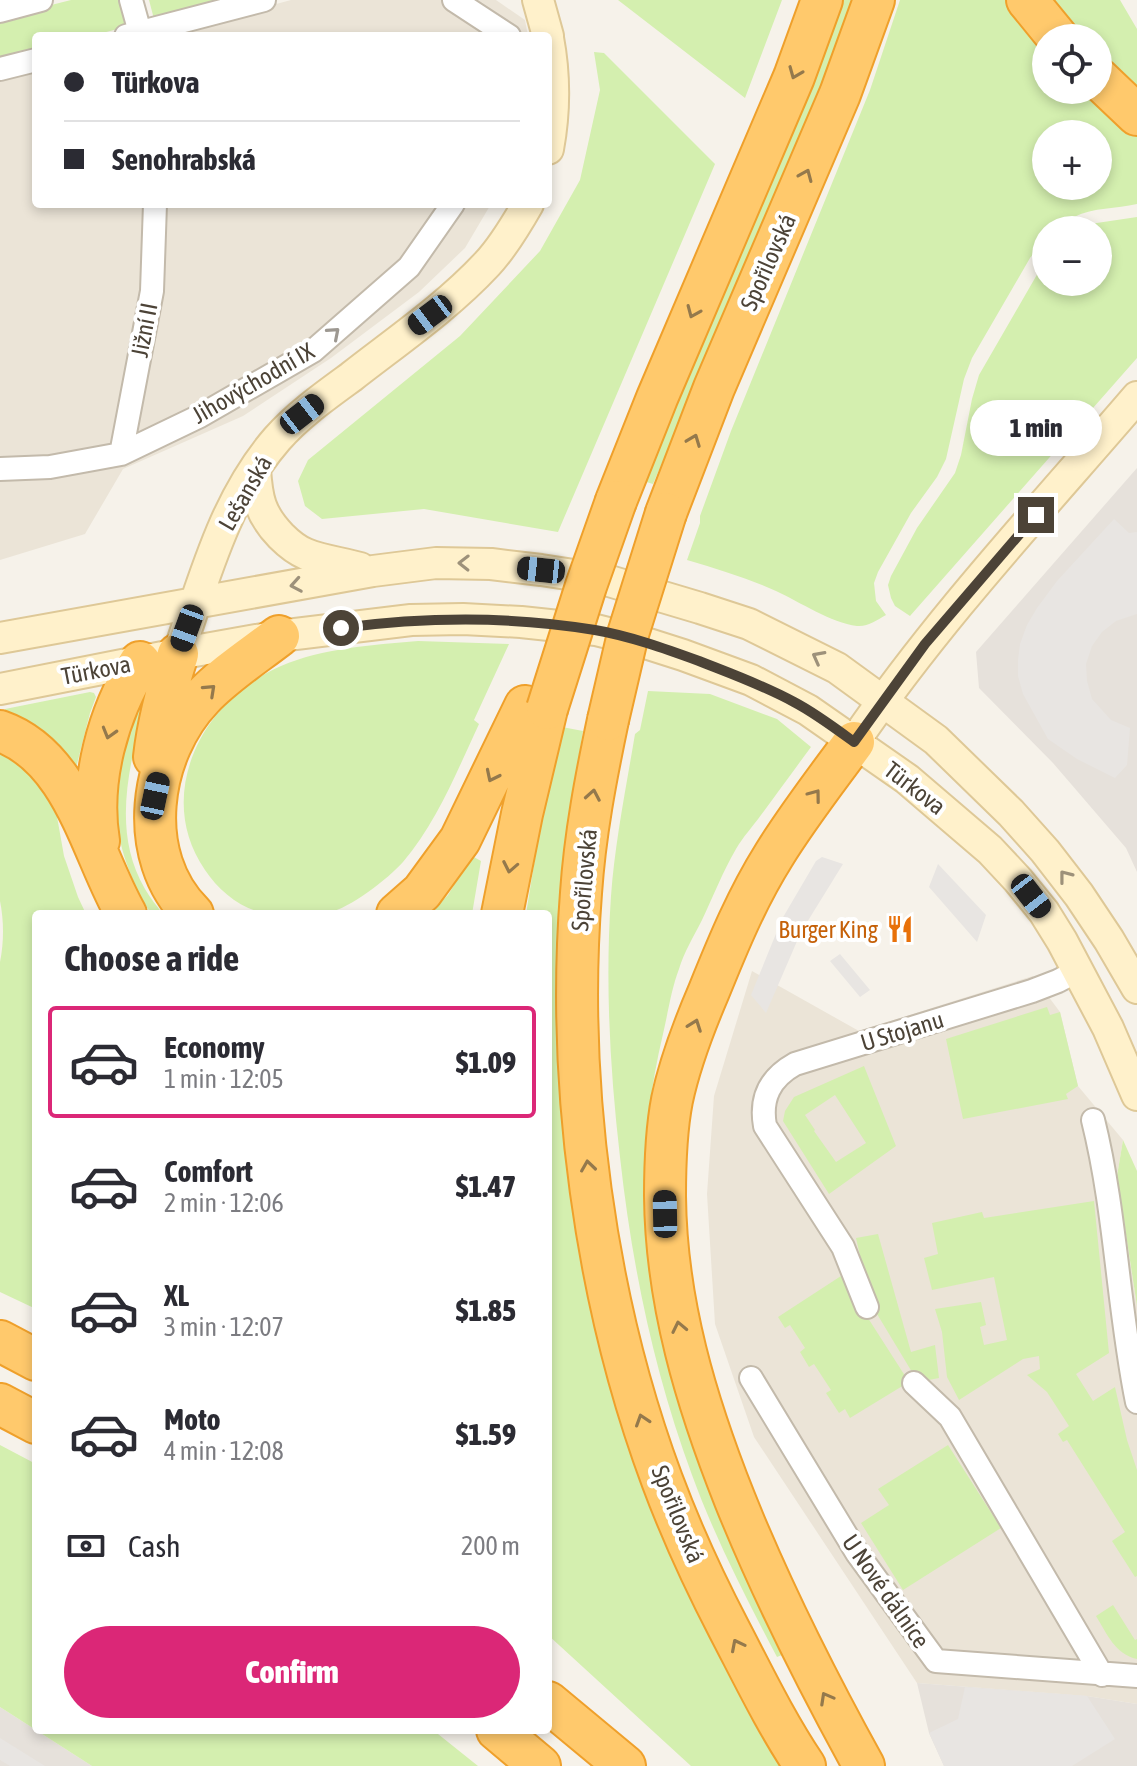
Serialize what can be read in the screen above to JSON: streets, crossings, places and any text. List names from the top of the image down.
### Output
{
  "streets": {
    "highway": ["Spořilovská"],
    "main road": ["Lešanská", "Türkova"],
    "street": [
      "Jižní II",
      "Jihovýchodní IX",
      "U Stojanu",
      "U Nové dálnice"
    ]
  },
  "crossings": [
    ["Jižní II", "Jihovýchodní IX"],
    ["Lešanská", "Türkova"],
    ["Türkova", "U Stojanu"]
  ],
  "one_way": ["Jihovýchodní IX"],
  "places": {
    "restaurant": ["Burger King"]
  },
  "page": {
    "map_buttons": ["+", "−"],
    "banner": ["Türkova", "Senohrabská"],
    "bubble": "1 min",
    "heading": "Choose a ride",
    "list": [
      {
        "name": "Economy",
        "note": "1 min · 12:05",
        "value": "$1.09"
      },
      {
        "name": "Comfort",
        "note": "2 min · 12:06",
        "value": "$1.47"
      },
      {
        "name": "XL",
        "note": "3 min · 12:07",
        "value": "$1.85"
      },
      {
        "name": "Moto",
        "note": "4 min · 12:08",
        "value": "$1.59"
      }
    ],
    "pay": ["Cash", "200 m"],
    "buttons": "Confirm"
  }
}
